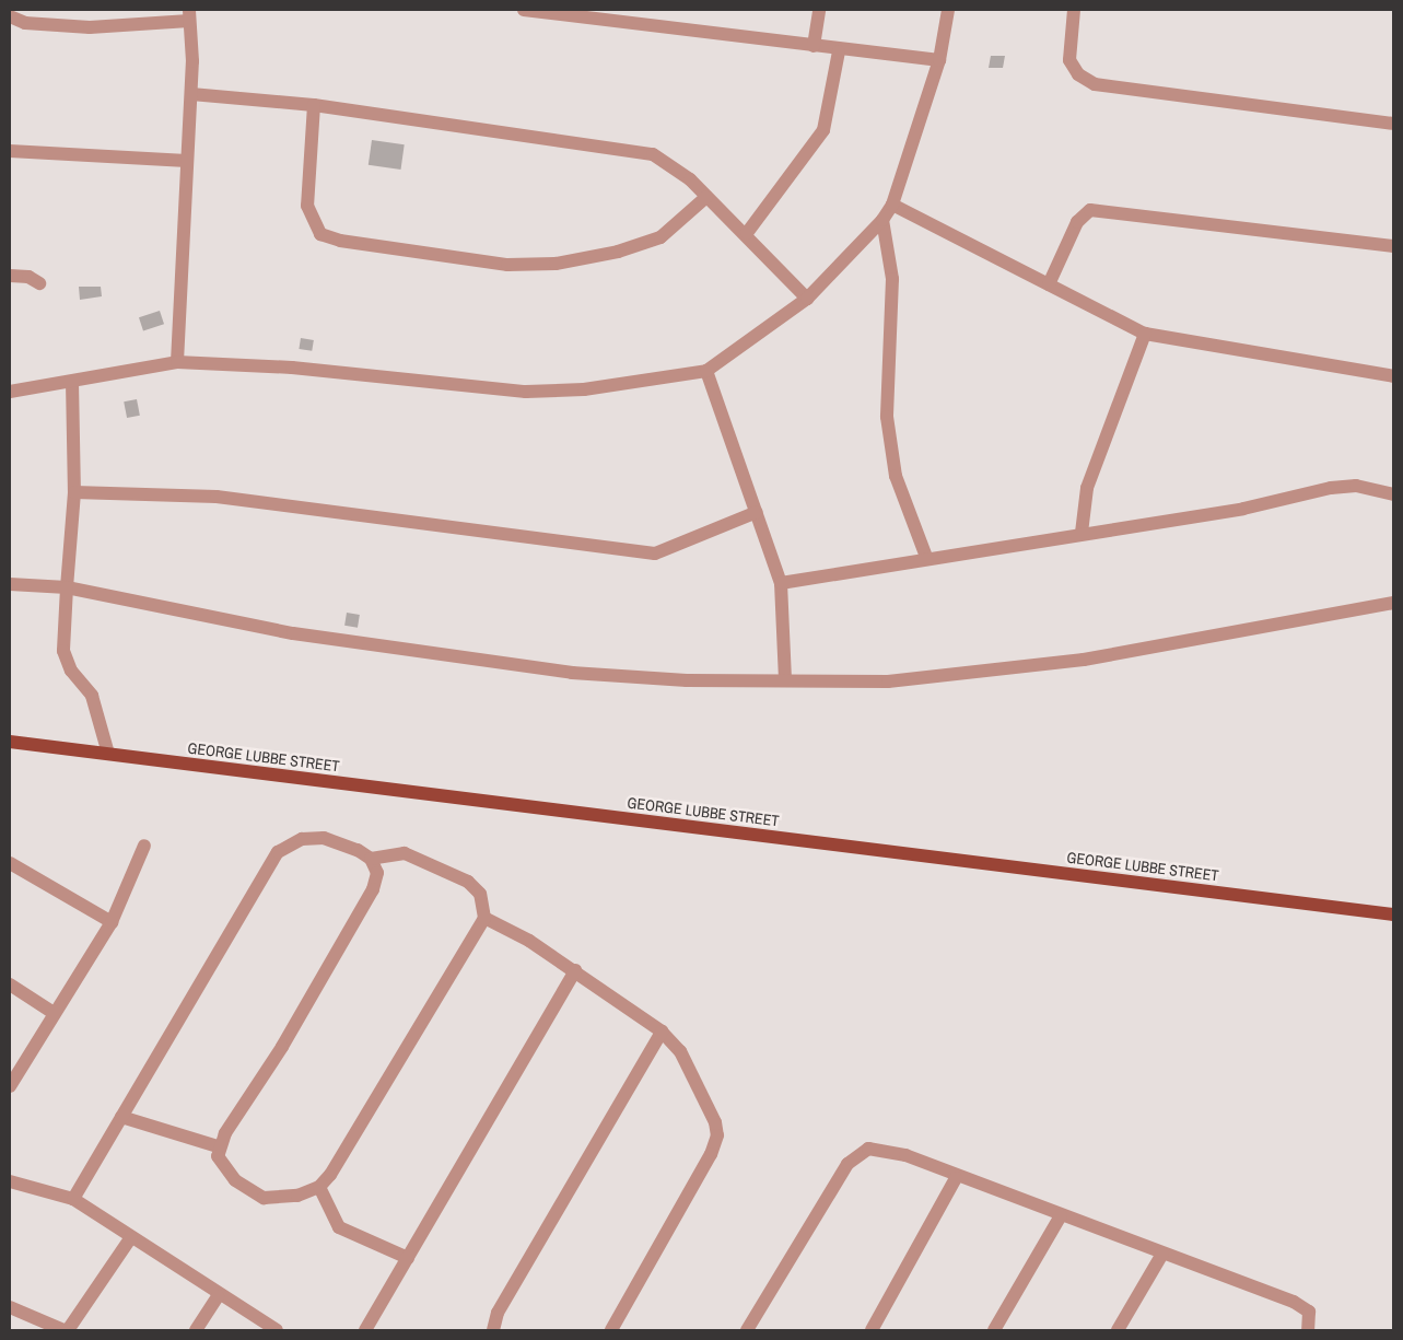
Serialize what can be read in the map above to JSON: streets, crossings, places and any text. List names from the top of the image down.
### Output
{
  "streets": {
    "main road": ["GEORGE LUBBE STREET"]
  }
}
